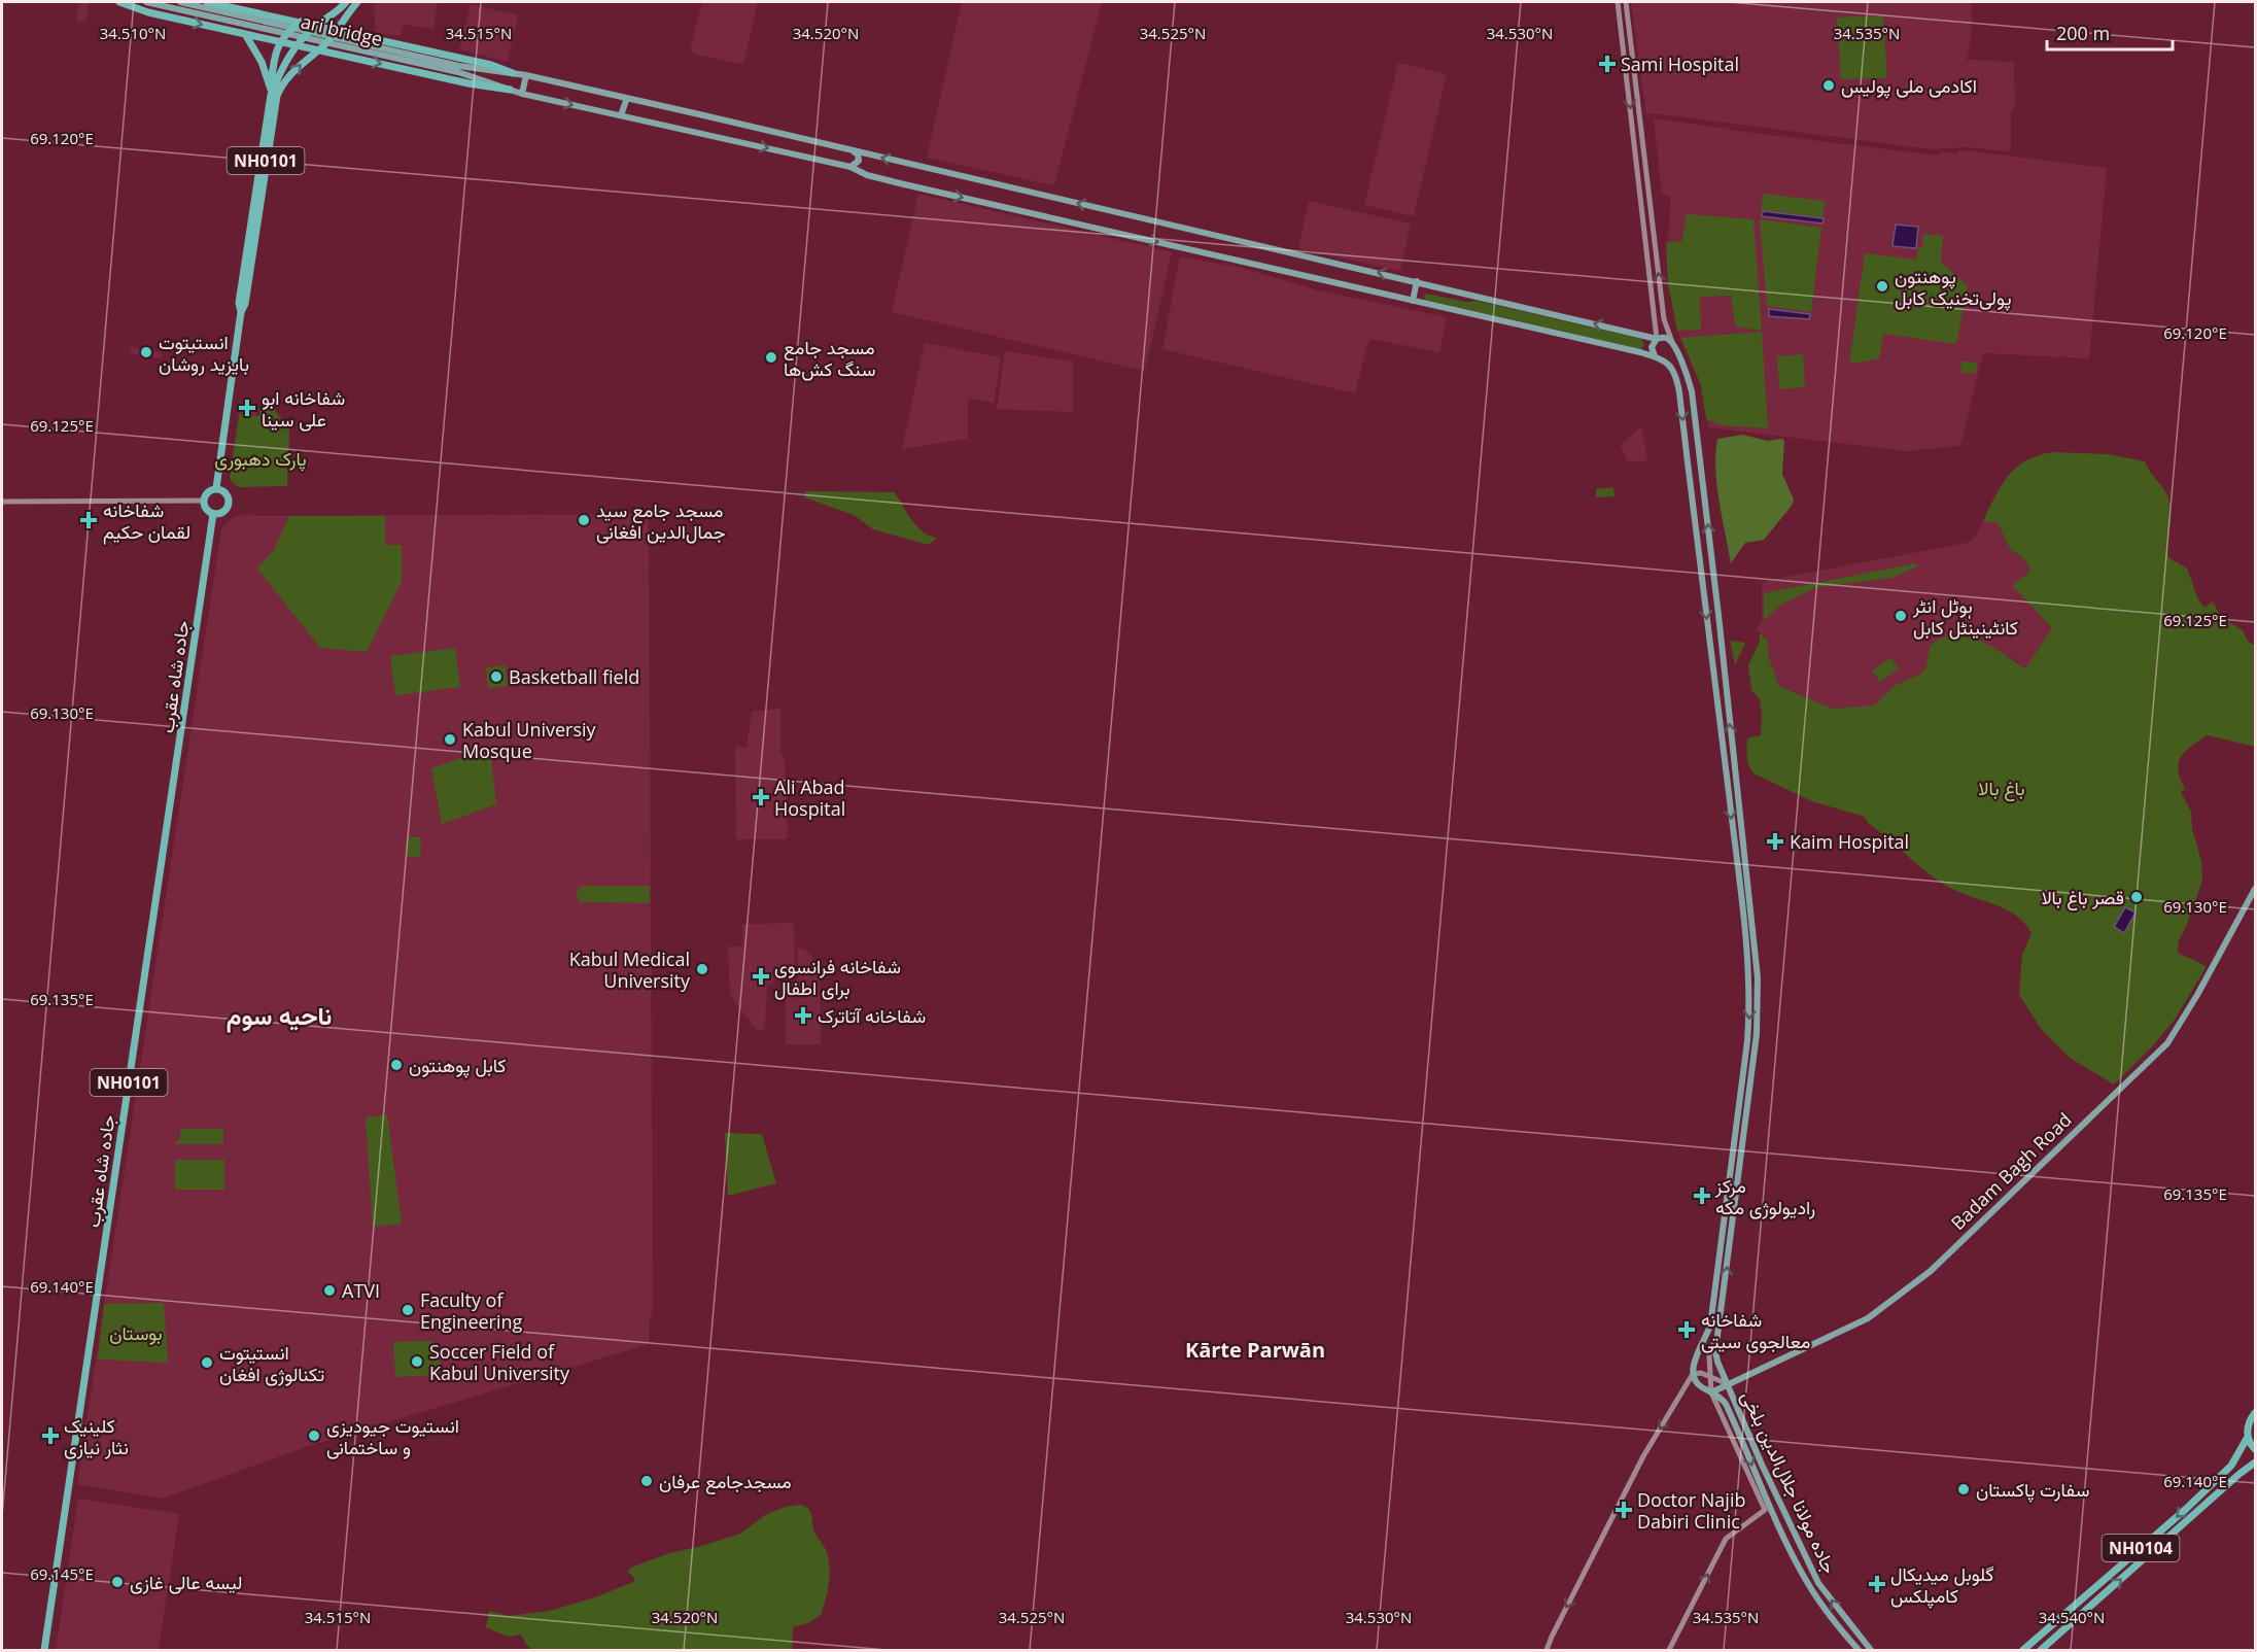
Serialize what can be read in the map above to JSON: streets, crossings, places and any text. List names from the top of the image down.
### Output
{
  "streets": {
    "highway": ["NH0101", "جاده شاه عقرب", "NH0104"],
    "main road": ["ari bridge", "Badam Bagh Road", "جاده مولانا جلال‌الدین بلخی"]
  },
  "crossings": [
    ["NH0101", "جاده شاه عقرب"],
    ["Badam Bagh Road", "جاده مولانا جلال‌الدین بلخی"]
  ],
  "districts": ["ناحیه سوم", "Kārte Parwān"],
  "parks": ["پارک دهبوری", "باغ بالا", "بوستان"],
  "places": {
    "health": [
      "Sami Hospital",
      "شفاخانه ابو علی سینا",
      "شفاخانه لقمان حکیم",
      "Ali Abad Hospital",
      "Kaim Hospital",
      "شفاخانه فرانسوی برای اطفال",
      "شفاخانه آتاترک",
      "مرکز رادیولوژی مکه",
      "شفاخانه معالجوی سیتی",
      "کلینیک نثار نیازی",
      "Doctor Najib Dabiri Clinic",
      "گلوبل میدیکال کامپلکس"
    ],
    "other": [
      "اکادمی ملی پولیس",
      "پوهنتون پولی‌تخنیک کابل",
      "انستیتوت بایزید روشان",
      "مسجد جامع سنگ کش‌ها",
      "مسجد جامع سید جمال‌الدین افغانی",
      "ہوٹل انٹر کانٹینینٹل کابل",
      "Basketball field",
      "Kabul Universiy Mosque",
      "قصر باغ بالا",
      "Kabul Medical University",
      "کابل پوهنتون",
      "ATVI",
      "Faculty of Engineering",
      "Soccer Field of Kabul University",
      "انستیتوت تکنالوژی افغان",
      "انستیوت جیودیزی و ساختمانی",
      "مسجدجامع عرفان",
      "سفارت پاکستان",
      "لیسه عالی غازی"
    ]
  },
  "scale_bar": "200 m",
  "coordinates": [
    "34.510°N",
    "34.515°N",
    "34.520°N",
    "34.525°N",
    "34.530°N",
    "34.535°N",
    "69.120°E",
    "69.125°E",
    "69.130°E",
    "69.135°E",
    "69.140°E",
    "69.145°E",
    "34.540°N"
  ]
}
